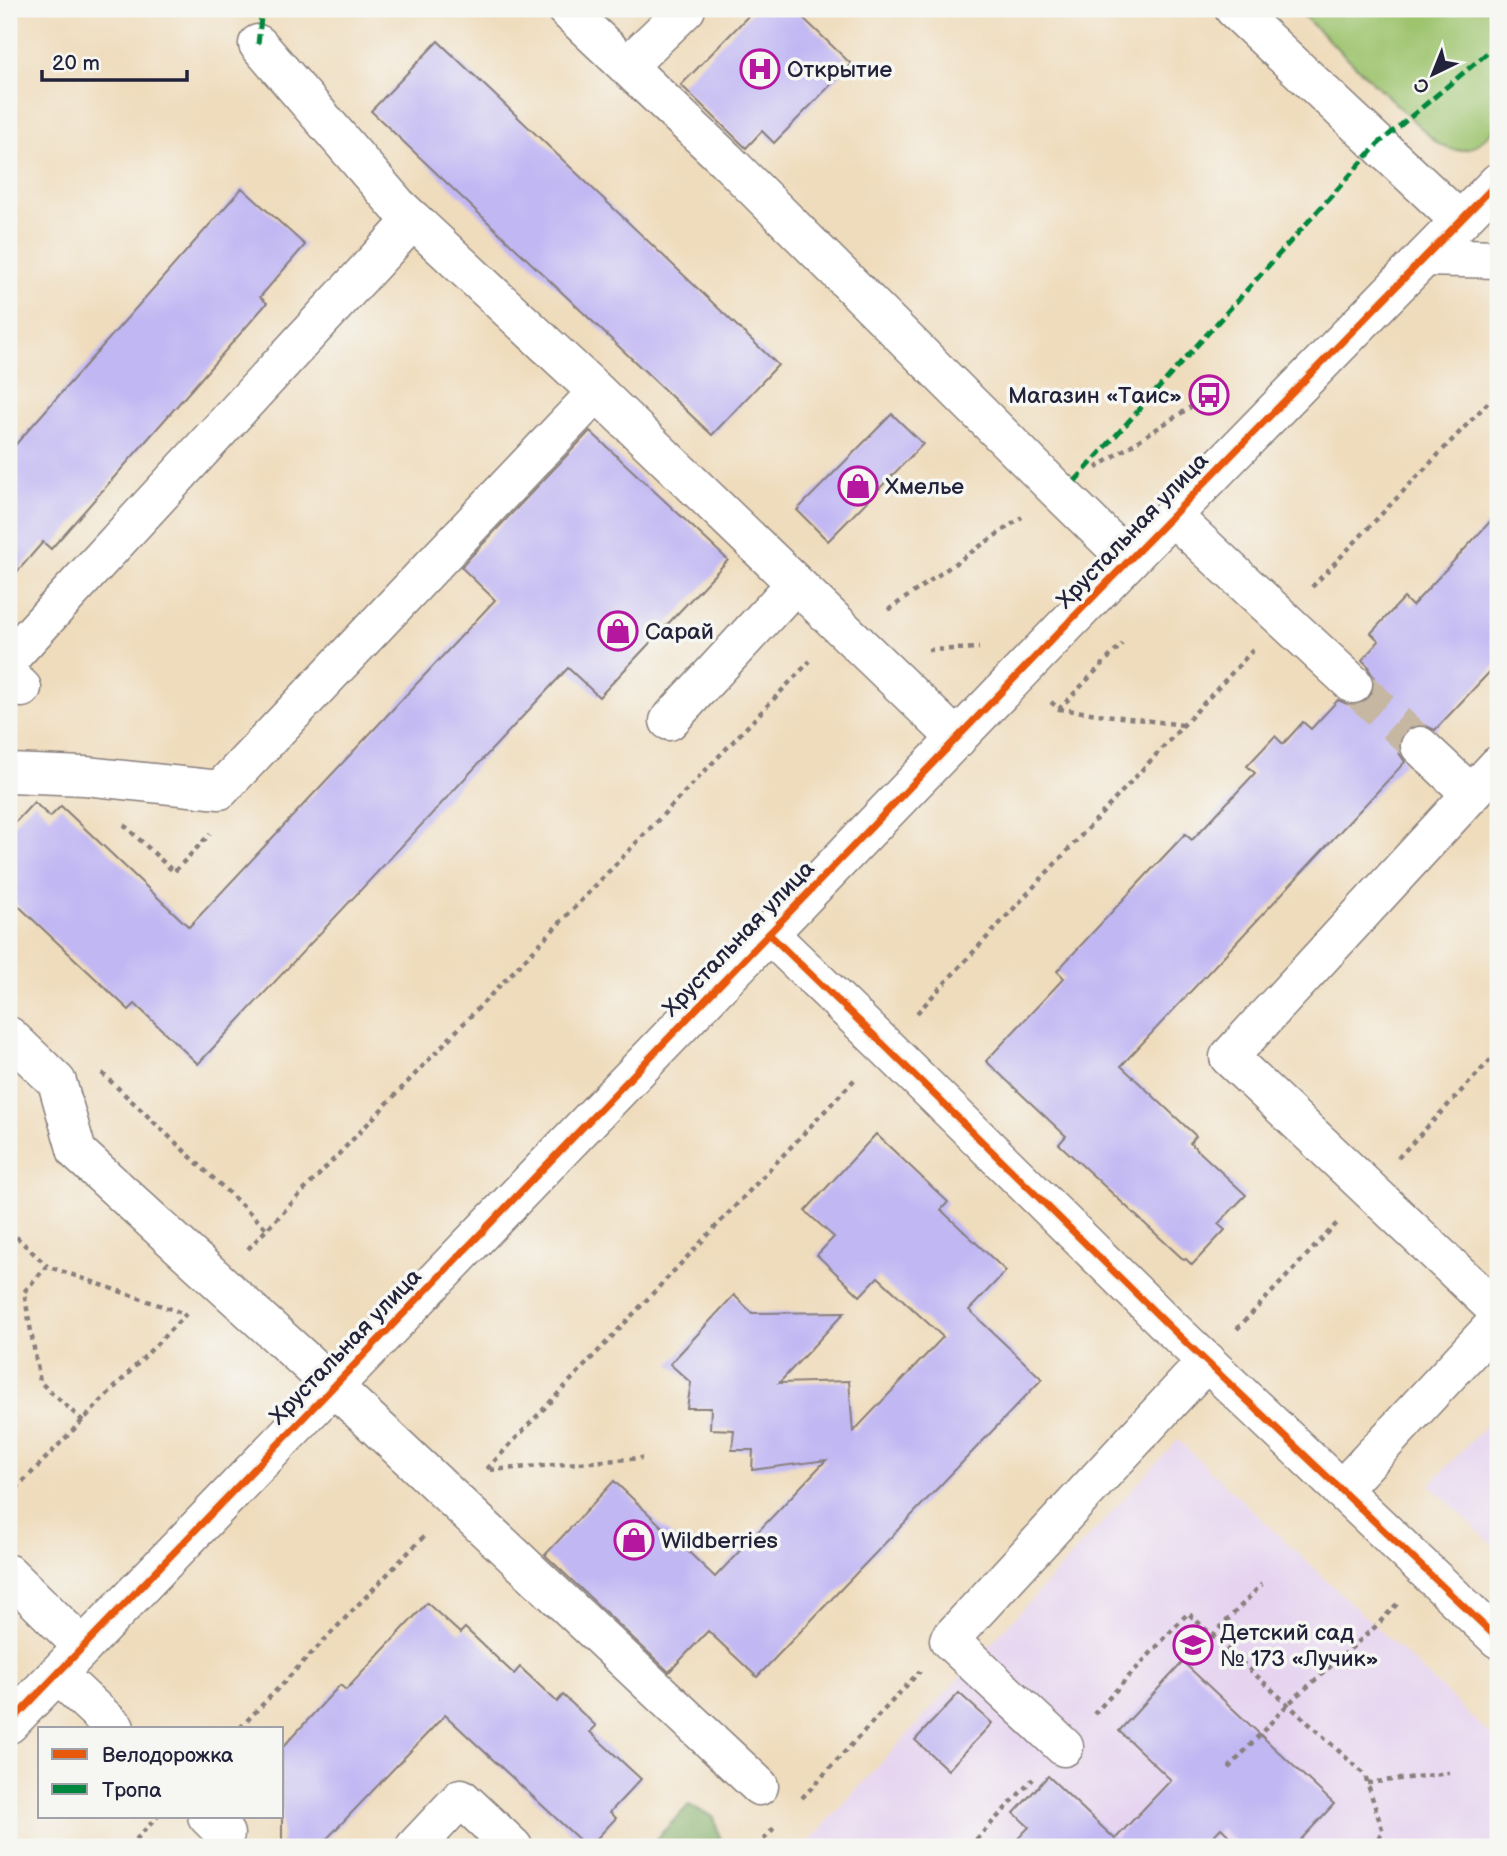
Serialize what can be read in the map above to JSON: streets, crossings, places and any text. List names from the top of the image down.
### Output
{
  "streets": {
    "street": ["Хрустальная улица"]
  },
  "places": {
    "hospital": ["Открытие"],
    "bus stop": ["Магазин «Таис»"],
    "shop": ["Хмелье", "Сарай", "Wildberries"],
    "school or university": ["Детский сад № 173 «Лучик»"]
  },
  "legend": ["Велодорожка", "Тропа"],
  "scale_bar": "20 m",
  "north": "bottom left"
}
